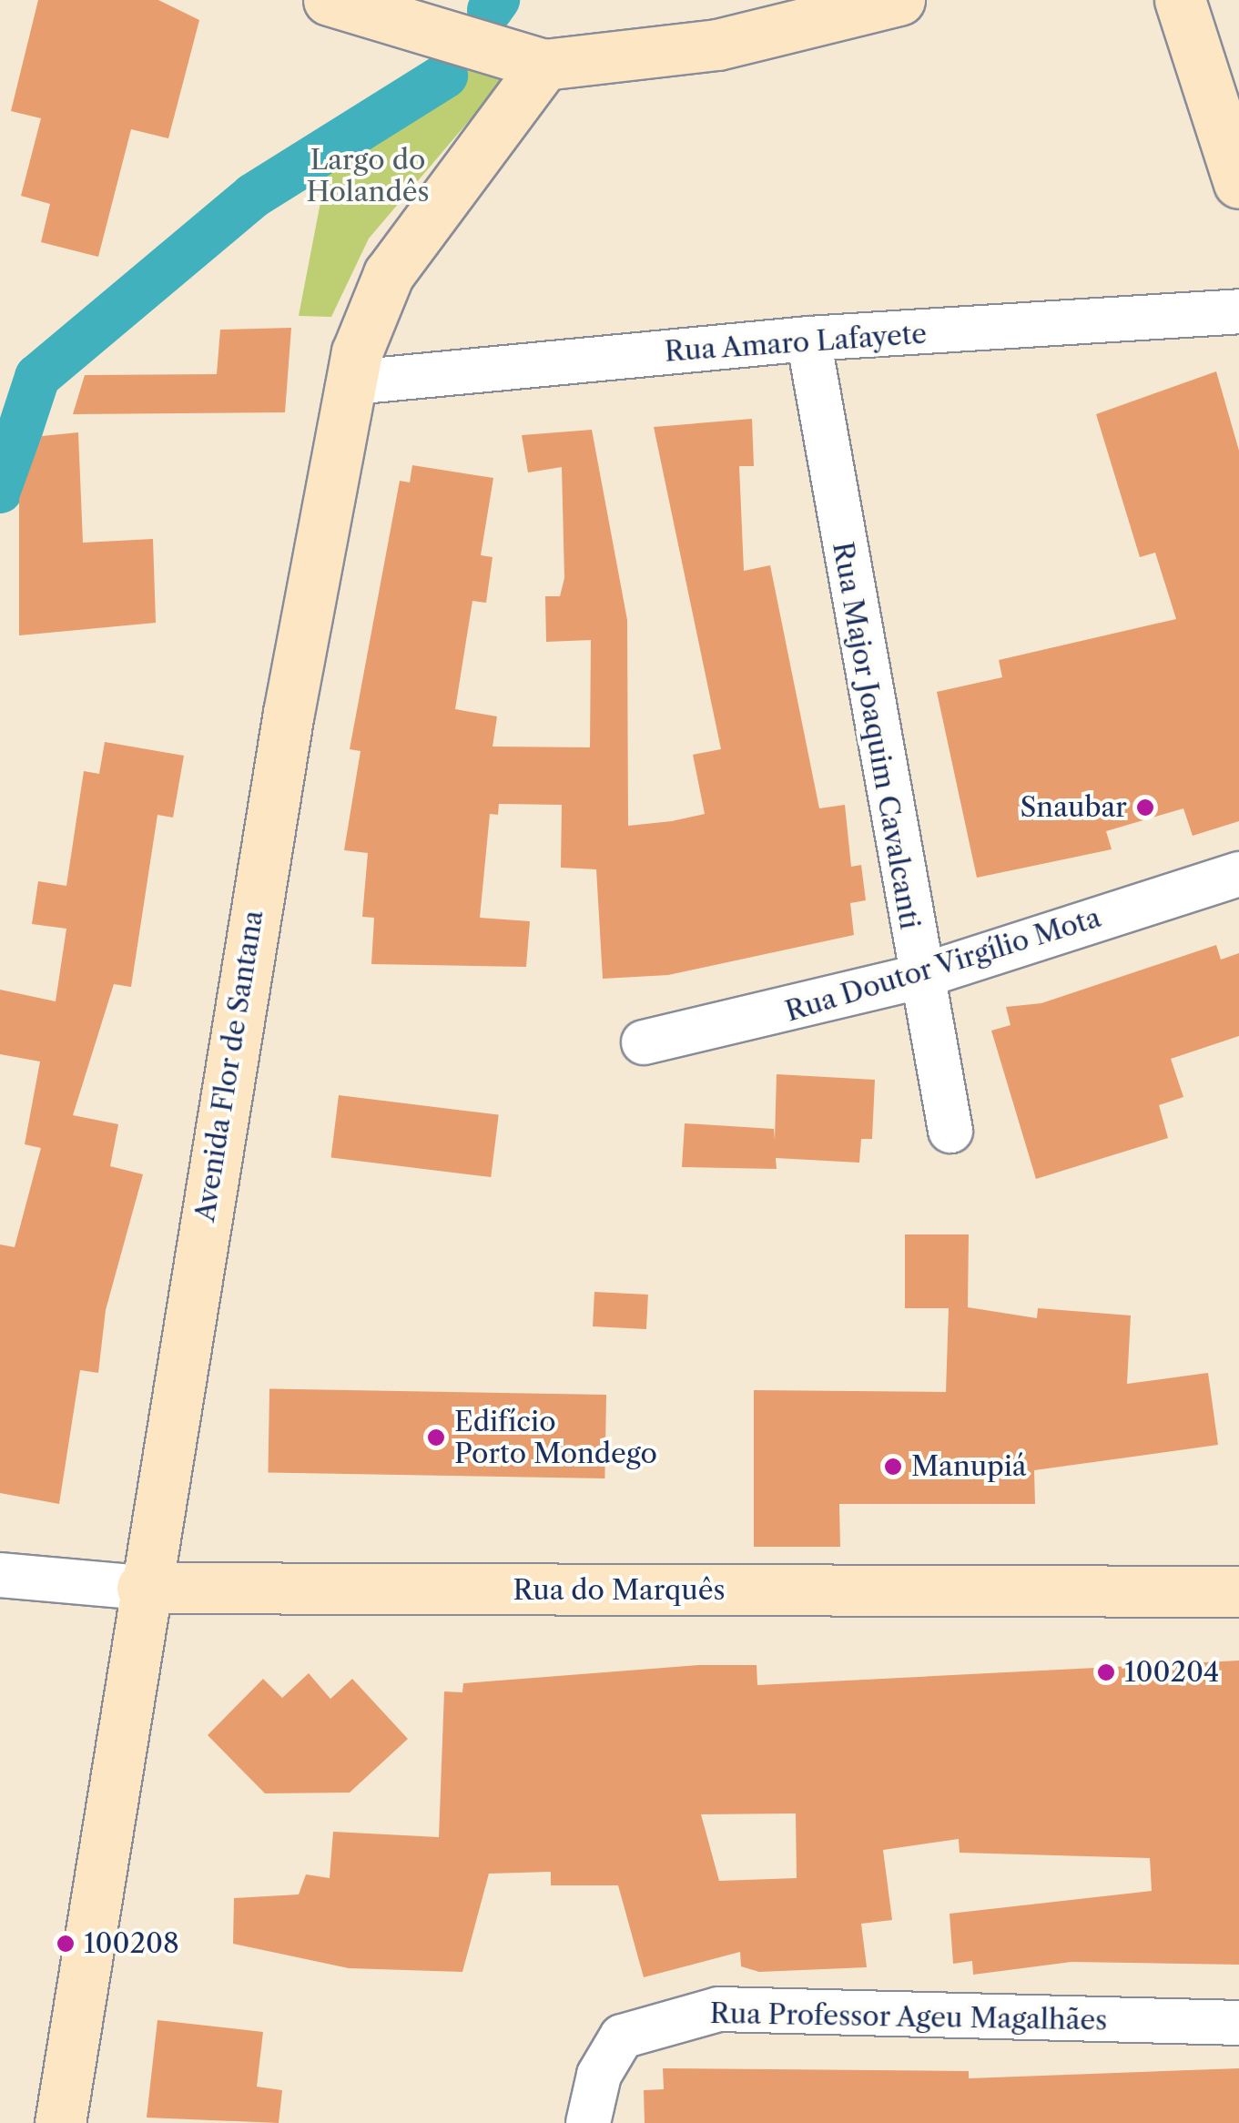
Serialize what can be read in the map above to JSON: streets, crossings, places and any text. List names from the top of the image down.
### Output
{
  "streets": {
    "main road": ["Avenida Flor de Santana", "Rua do Marquês"],
    "street": [
      "Rua Amaro Lafayete",
      "Rua Major Joaquim Cavalcanti",
      "Rua Doutor Virgílio Mota",
      "Rua Professor Ageu Magalhães"
    ]
  },
  "crossings": [
    ["Rua Amaro Lafayete", "Rua Major Joaquim Cavalcanti"],
    ["Rua Amaro Lafayete", "Avenida Flor de Santana"],
    ["Rua Major Joaquim Cavalcanti", "Rua Doutor Virgílio Mota"],
    ["Avenida Flor de Santana", "Rua do Marquês"]
  ],
  "parks": ["Largo do Holandês"],
  "places": [
    "Snaubar",
    "Edifício Porto Mondego",
    "Manupiá",
    "100204",
    "100208"
  ]
}
